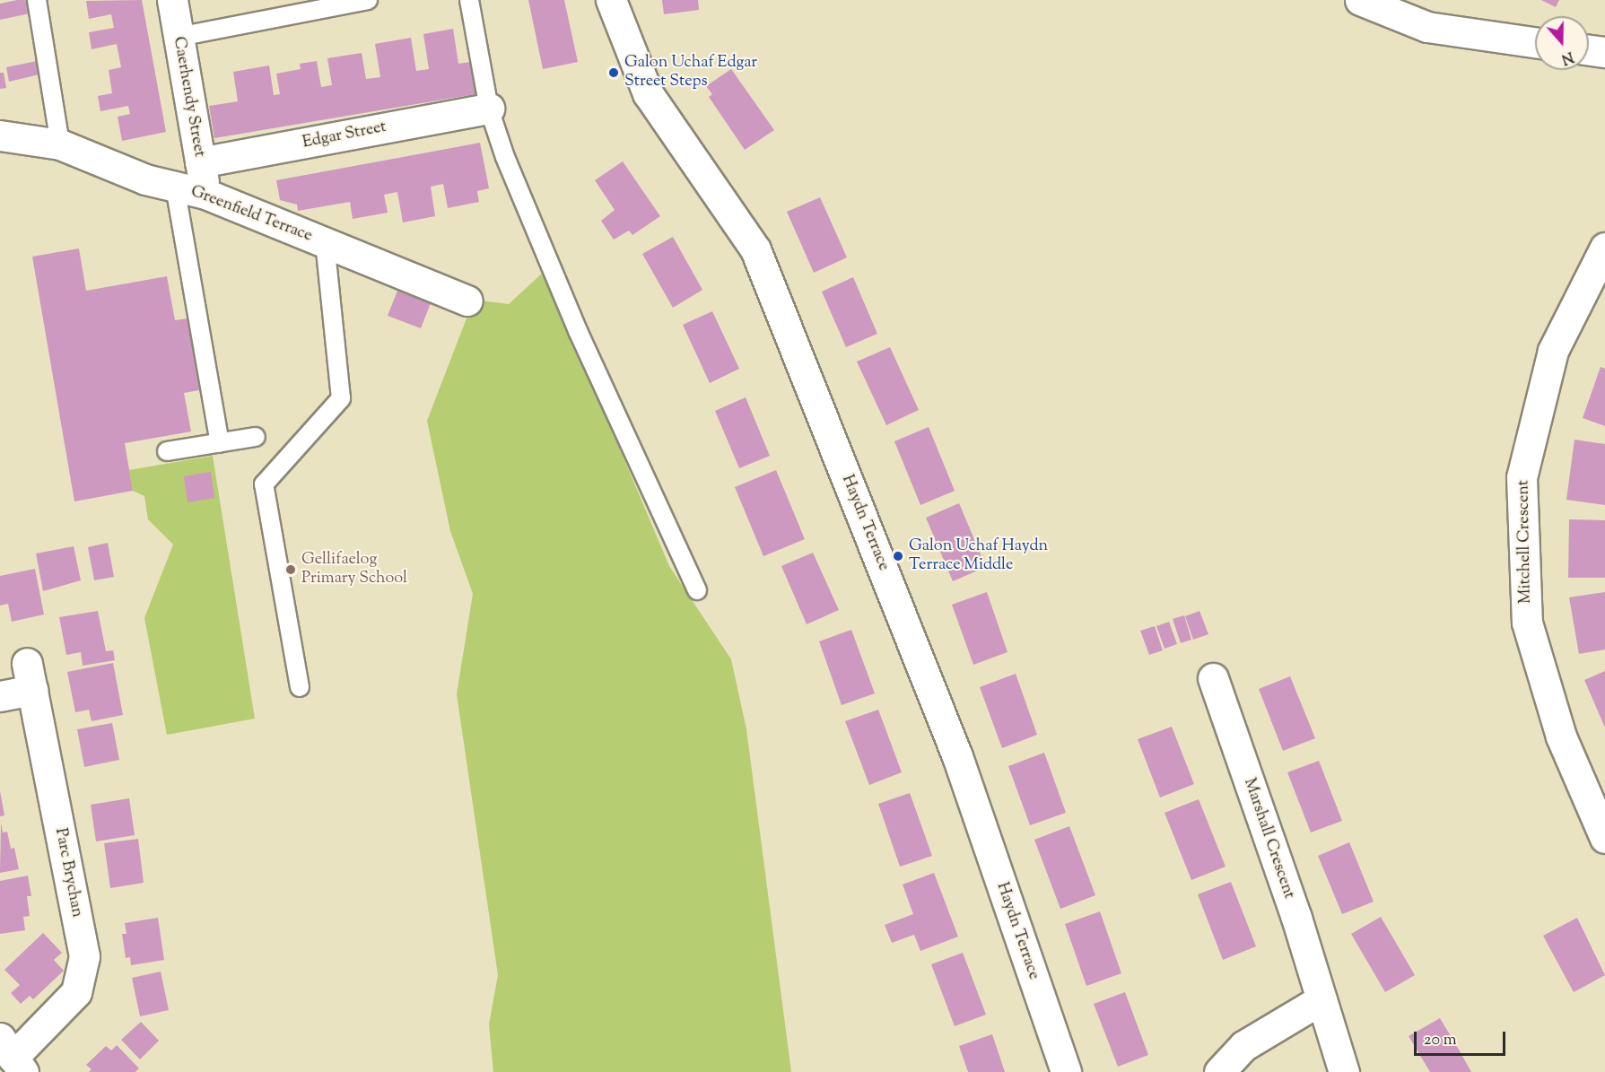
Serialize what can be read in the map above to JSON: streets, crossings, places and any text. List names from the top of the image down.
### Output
{
  "streets": {
    "street": [
      "Caerhendy Street",
      "Edgar Street",
      "Greenfield Terrace",
      "Haydn Terrace",
      "Mitchell Crescent",
      "Marshall Crescent",
      "Parc Brychan"
    ]
  },
  "crossings": [
    ["Caerhendy Street", "Edgar Street"],
    ["Caerhendy Street", "Greenfield Terrace"]
  ],
  "places": ["Galon Uchaf Edgar Street Steps", "Galon Uchaf Haydn Terrace Middle", "Gellifaelog Primary School"],
  "scale_bar": "20 m",
  "north": "bottom"
}
